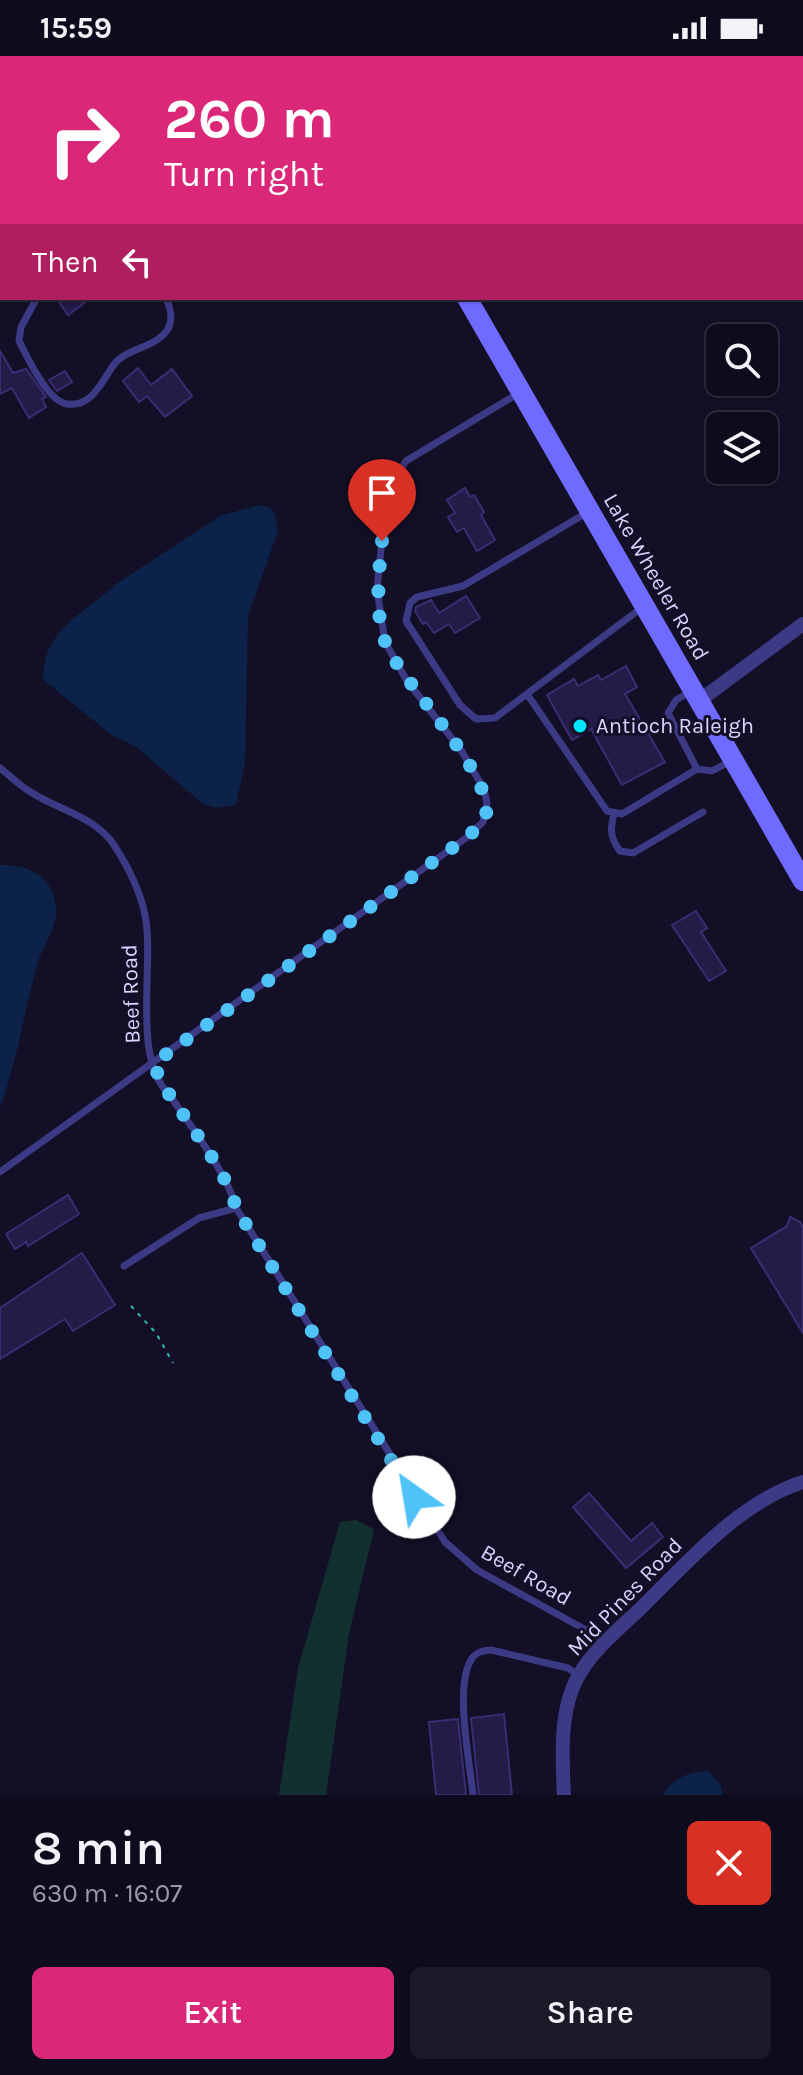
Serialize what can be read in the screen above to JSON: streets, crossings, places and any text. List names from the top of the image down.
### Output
{
  "streets": {
    "street": ["Lake Wheeler Road", "Mid Pines Road"],
    "lane": ["Beef Road"]
  },
  "crossings": [
    ["Beef Road", "Mid Pines Road"]
  ],
  "places": ["Antioch Raleigh"],
  "page": {
    "status": "15:59",
    "turn": ["260 m", "Turn right"],
    "then": "Then",
    "heading": ["8 min", "630 m · 16:07"],
    "buttons": ["Exit", "Share"]
  }
}
